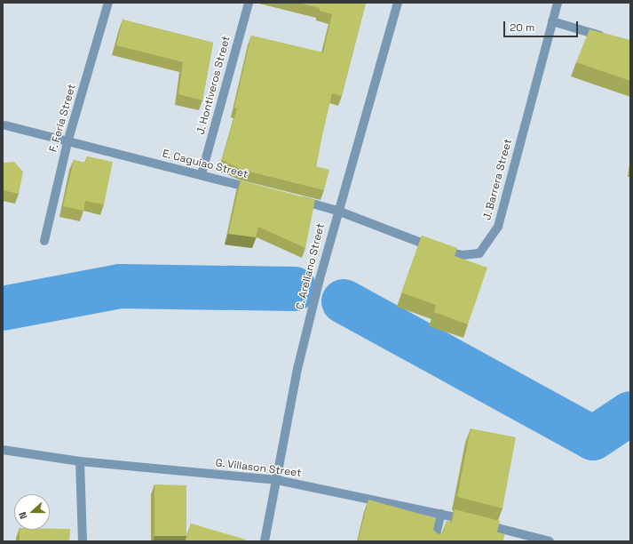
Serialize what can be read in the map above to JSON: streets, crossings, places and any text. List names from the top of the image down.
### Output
{
  "streets": {
    "street": [
      "J. Hontiveros Street",
      "F. Feria Street",
      "E. Caguiao Street",
      "J. Barrera Street",
      "C. Arellano Street",
      "G. Villason Street"
    ]
  },
  "crossings": [
    ["J. Hontiveros Street", "E. Caguiao Street"],
    ["F. Feria Street", "E. Caguiao Street"],
    ["J. Barrera Street", "C. Arellano Street"],
    ["C. Arellano Street", "G. Villason Street"]
  ],
  "scale_bar": "20 m",
  "north": "left"
}
